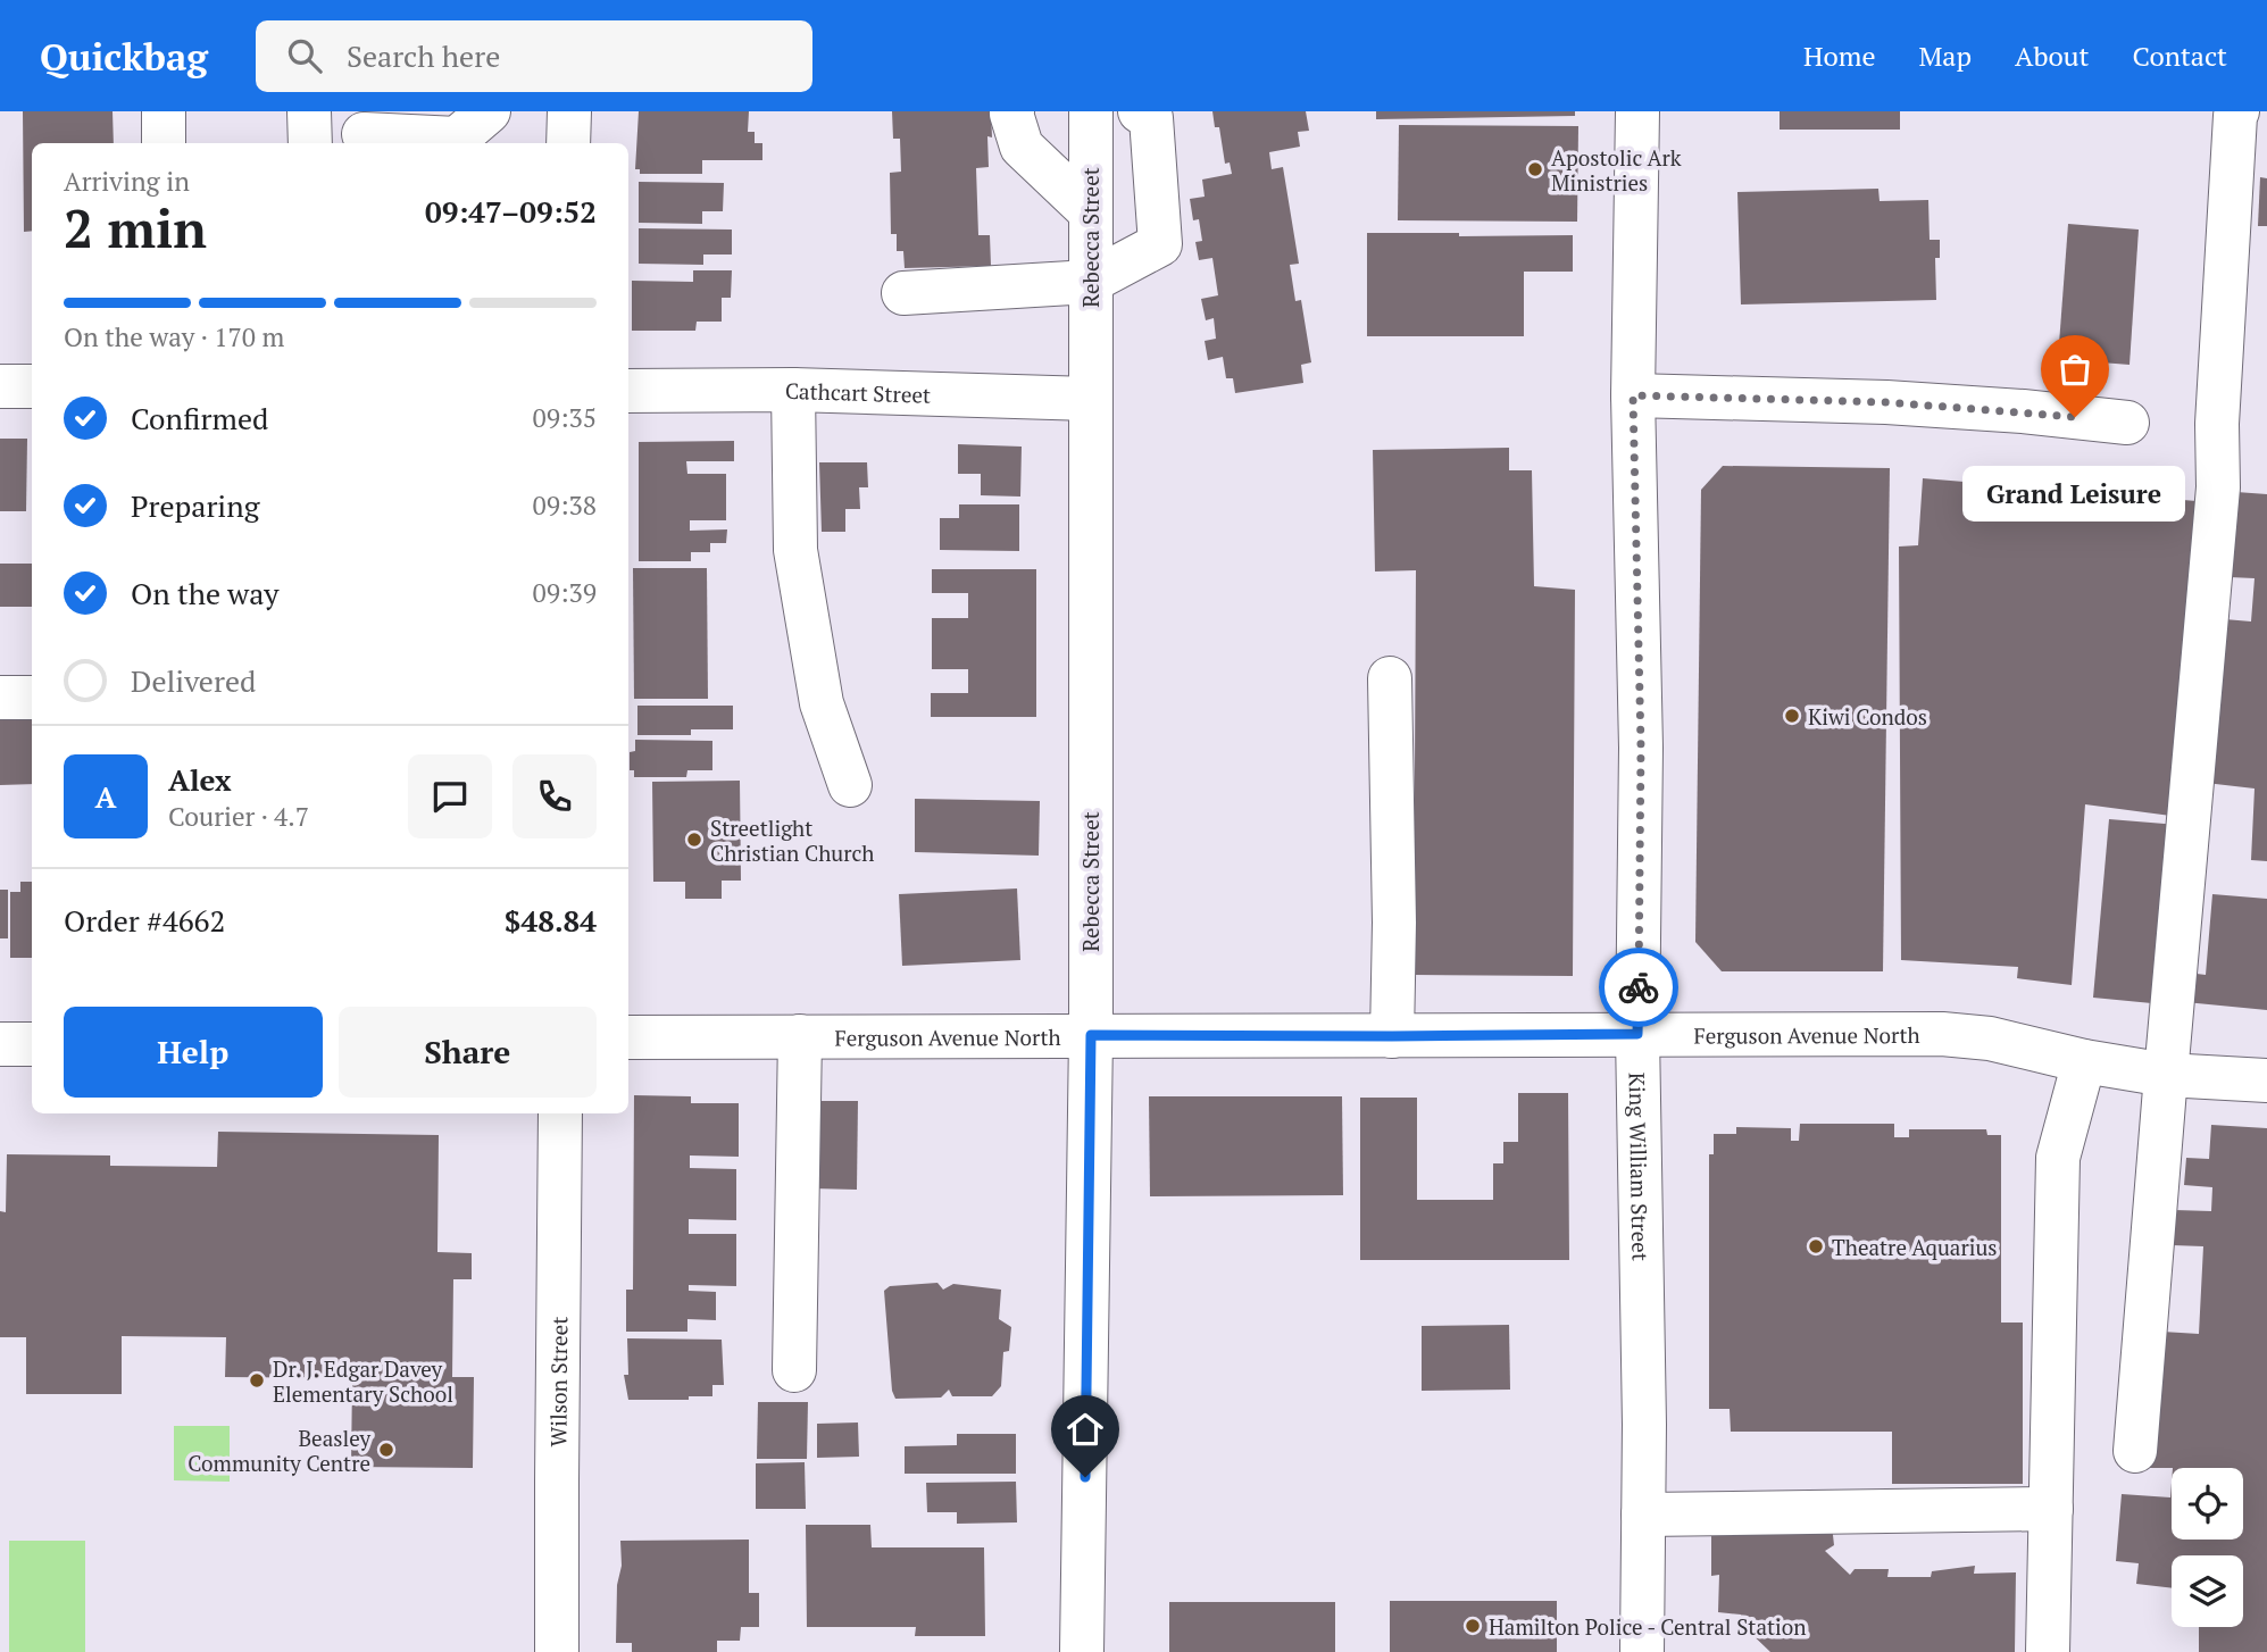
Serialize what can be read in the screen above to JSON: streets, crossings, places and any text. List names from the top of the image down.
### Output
{
  "streets": {
    "street": [
      "Rebecca Street",
      "Cathcart Street",
      "Ferguson Avenue North",
      "King William Street",
      "Wilson Street"
    ]
  },
  "crossings": [
    ["Rebecca Street", "Cathcart Street"],
    ["Rebecca Street", "Ferguson Avenue North"],
    ["Ferguson Avenue North", "King William Street"]
  ],
  "places": [
    "Apostolic Ark Ministries",
    "Grand Leisure",
    "Kiwi Condos",
    "Streetlight Christian Church",
    "Theatre Aquarius",
    "Dr. J. Edgar Davey Elementary School",
    "Beasley Community Centre",
    "Hamilton Police - Central Station"
  ],
  "page": {
    "header": "Quickbag",
    "search": "Search here",
    "nav": [
      "Home",
      "Map",
      "About",
      "Contact"
    ],
    "heading": ["2 min", "Arriving in", "09:47–09:52"],
    "panel": [
      "Alex",
      "Courier · 4.7",
      "Order #4662",
      "$48.84"
    ],
    "bar": "On the way · 170 m",
    "list": [
      ["Confirmed", "09:35"],
      ["Preparing", "09:38"],
      ["On the way", "09:39"],
      "Delivered"
    ],
    "bubble": "Grand Leisure",
    "round": "A",
    "buttons": ["Help", "Share"]
  }
}
